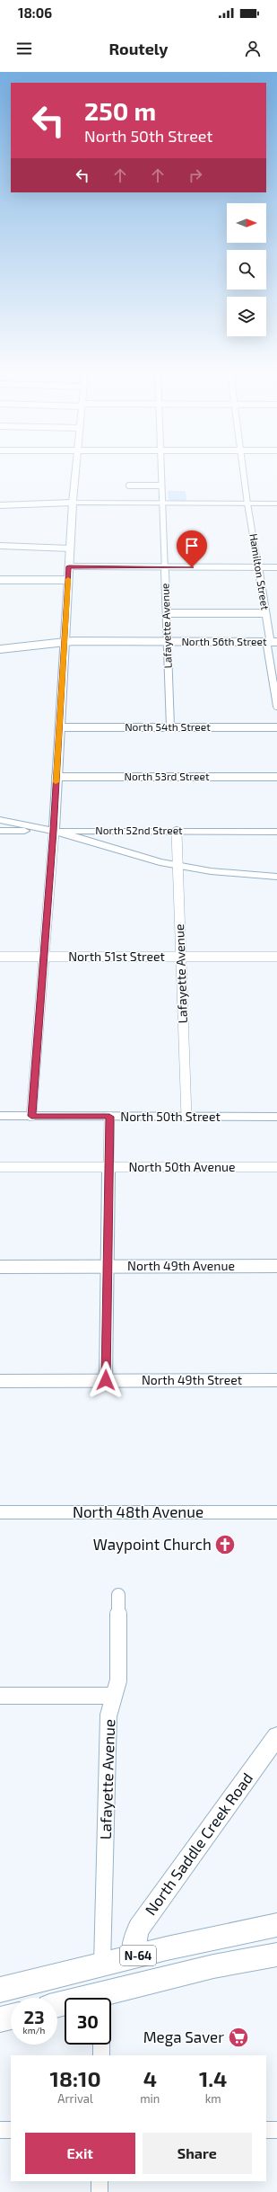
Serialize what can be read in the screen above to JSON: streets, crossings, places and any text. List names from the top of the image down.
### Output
{
  "streets": {
    "main road": ["North Saddle Creek Road", "N-64"],
    "street": [
      "Hamilton Street",
      "Lafayette Avenue",
      "North 56th Street",
      "North 54th Street",
      "North 53rd Street",
      "North 52nd Street",
      "North 51st Street",
      "North 50th Street",
      "North 50th Avenue",
      "North 49th Avenue",
      "North 49th Street",
      "North 48th Avenue"
    ]
  },
  "crossings": [
    ["Hamilton Street", "North 56th Street"],
    ["Lafayette Avenue", "North 56th Street"],
    ["Lafayette Avenue", "North 54th Street"],
    ["Lafayette Avenue", "North 52nd Street"],
    ["Lafayette Avenue", "North 51st Street"],
    ["Lafayette Avenue", "North 50th Street"],
    ["Lafayette Avenue", "N-64"],
    ["North Saddle Creek Road", "N-64"]
  ],
  "places": {
    "church": ["Waypoint Church"],
    "supermarket": ["Mega Saver"]
  },
  "north": "right",
  "page": {
    "status": "18:06",
    "header": "Routely",
    "turn": ["250 m", "North 50th Street"],
    "speed": "23 km/h",
    "limit": "30",
    "eta": [
      "18:10",
      "Arrival",
      "4",
      "min",
      "1.4",
      "km"
    ],
    "buttons": ["Exit", "Share"]
  }
}
